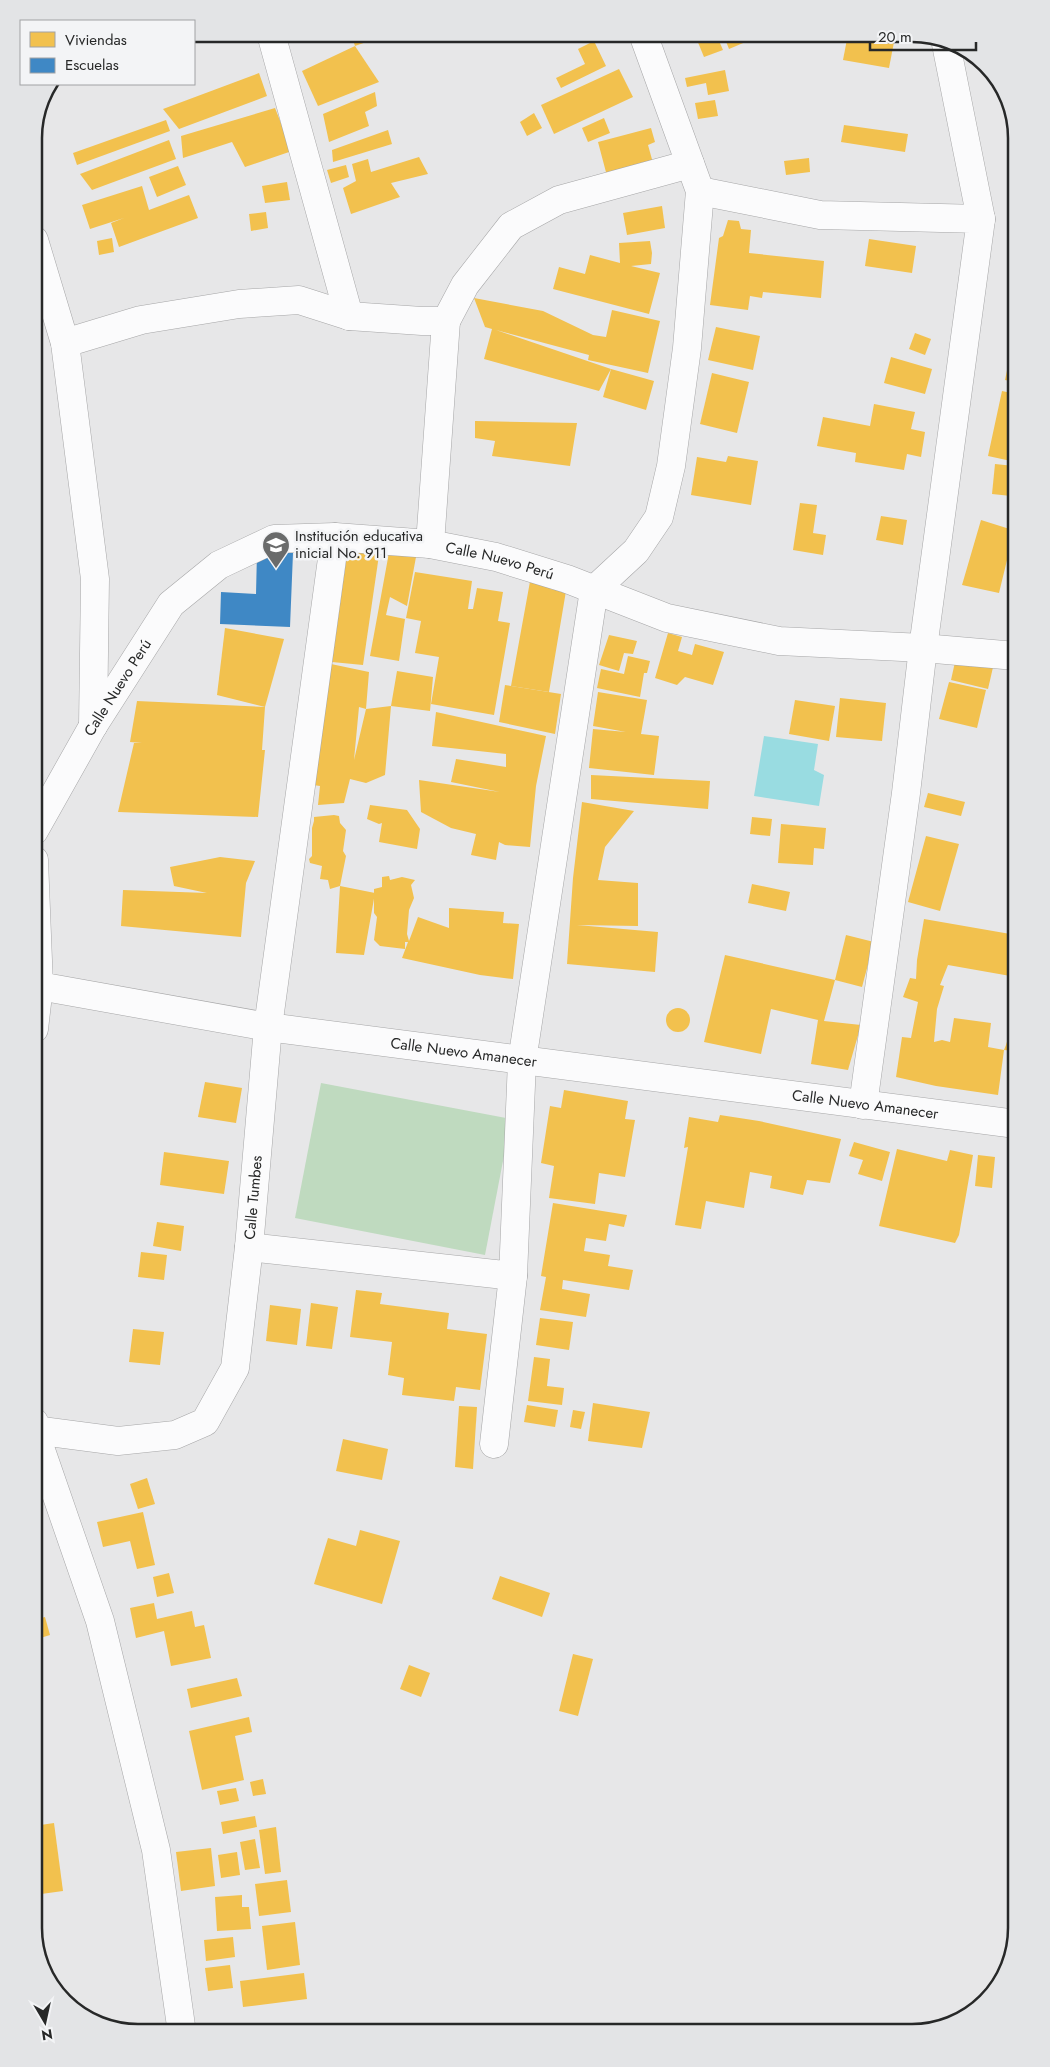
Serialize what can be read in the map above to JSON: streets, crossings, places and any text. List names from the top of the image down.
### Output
{
  "streets": {
    "street": ["Calle Nuevo Perú", "Calle Nuevo Amanecer", "Calle Tumbes"]
  },
  "crossings": [
    ["Calle Nuevo Perú", "Calle Tumbes"],
    ["Calle Nuevo Amanecer", "Calle Tumbes"]
  ],
  "places": {
    "school or university": ["Institución educativa inicial No. 911"]
  },
  "legend": ["Viviendas", "Escuelas"],
  "scale_bar": "20 m",
  "north": "bottom"
}
